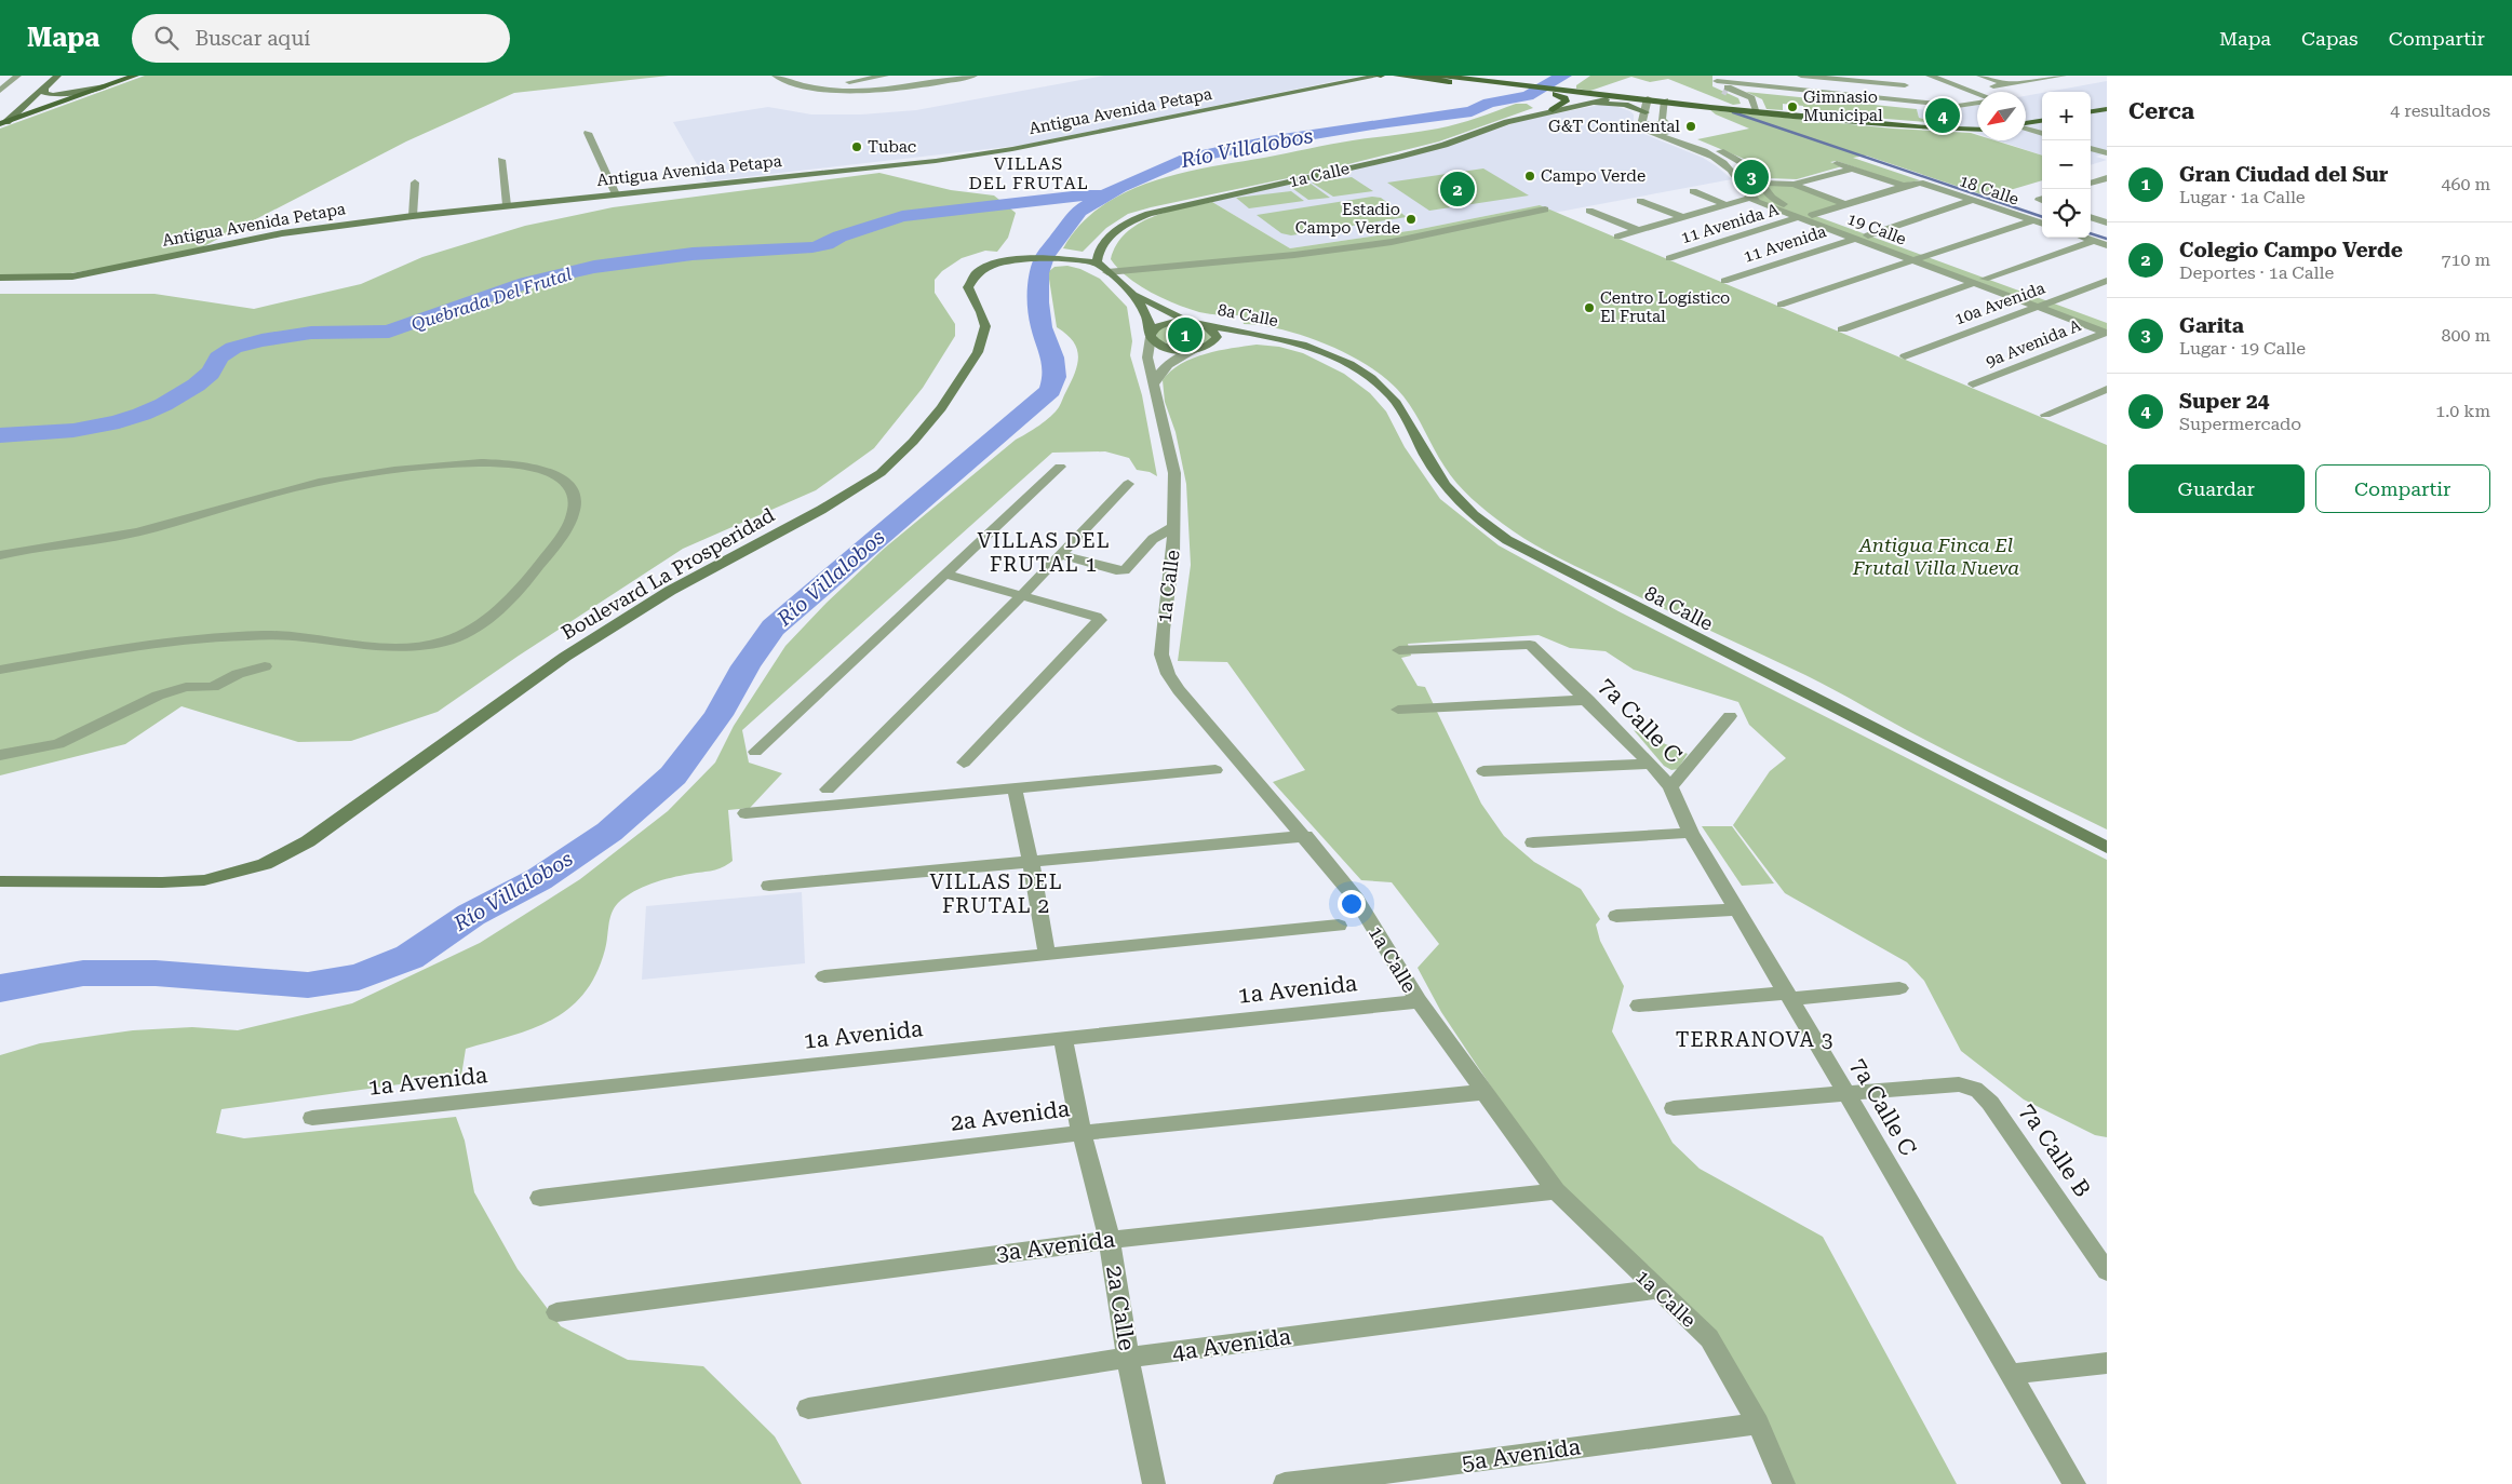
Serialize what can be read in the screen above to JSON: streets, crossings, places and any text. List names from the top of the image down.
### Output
{
  "streets": {
    "main road": [
      "Antigua Avenida Petapa",
      "1a Calle",
      "8a Calle",
      "Boulevard La Prosperidad"
    ],
    "street": [
      "18 Calle",
      "11 Avenida A",
      "19 Calle",
      "11 Avenida",
      "10a Avenida",
      "9a Avenida A",
      "7a Calle C",
      "1a Avenida",
      "2a Avenida",
      "7a Calle B",
      "3a Avenida",
      "2a Calle",
      "4a Avenida",
      "5a Avenida"
    ]
  },
  "crossings": [
    ["1a Calle", "8a Calle"],
    ["1a Calle", "Boulevard La Prosperidad"],
    ["1a Calle", "1a Avenida"],
    ["1a Calle", "2a Avenida"],
    ["1a Calle", "3a Avenida"],
    ["1a Calle", "4a Avenida"],
    ["1a Calle", "5a Avenida"],
    ["11 Avenida A", "19 Calle"],
    ["19 Calle", "11 Avenida"],
    ["19 Calle", "10a Avenida"],
    ["19 Calle", "9a Avenida A"],
    ["7a Calle C", "7a Calle B"],
    ["1a Avenida", "2a Calle"],
    ["2a Avenida", "2a Calle"],
    ["3a Avenida", "2a Calle"],
    ["2a Calle", "4a Avenida"]
  ],
  "districts": [
    "VILLAS DEL FRUTAL",
    "VILLAS DEL FRUTAL 1",
    "VILLAS DEL FRUTAL 2",
    "TERRANOVA 3"
  ],
  "water": ["Río Villalobos", "Quebrada Del Frutal"],
  "parks": ["Antigua Finca El Frutal Villa Nueva"],
  "places": [
    "Gimnasio Municipal",
    "G&T Continental",
    "Tubac",
    "Campo Verde",
    "Estadio Campo Verde",
    "Centro Logístico El Frutal"
  ],
  "north": "bottom left",
  "page": {
    "header": "Mapa",
    "search": "Buscar aquí",
    "nav": ["Mapa", "Capas", "Compartir"],
    "heading": ["Cerca", "4 resultados"],
    "map_buttons": ["+", "−"],
    "pins": [
      "4",
      "3",
      "2",
      "1"
    ],
    "list": [
      {
        "mark": "1",
        "name": "Gran Ciudad del Sur",
        "note": "Lugar · 1a Calle",
        "value": "460 m"
      },
      {
        "mark": "2",
        "name": "Colegio Campo Verde",
        "note": "Deportes · 1a Calle",
        "value": "710 m"
      },
      {
        "mark": "3",
        "name": "Garita",
        "note": "Lugar · 19 Calle",
        "value": "800 m"
      },
      {
        "mark": "4",
        "name": "Super 24",
        "note": "Supermercado",
        "value": "1.0 km"
      }
    ],
    "buttons": ["Guardar", "Compartir"]
  }
}
